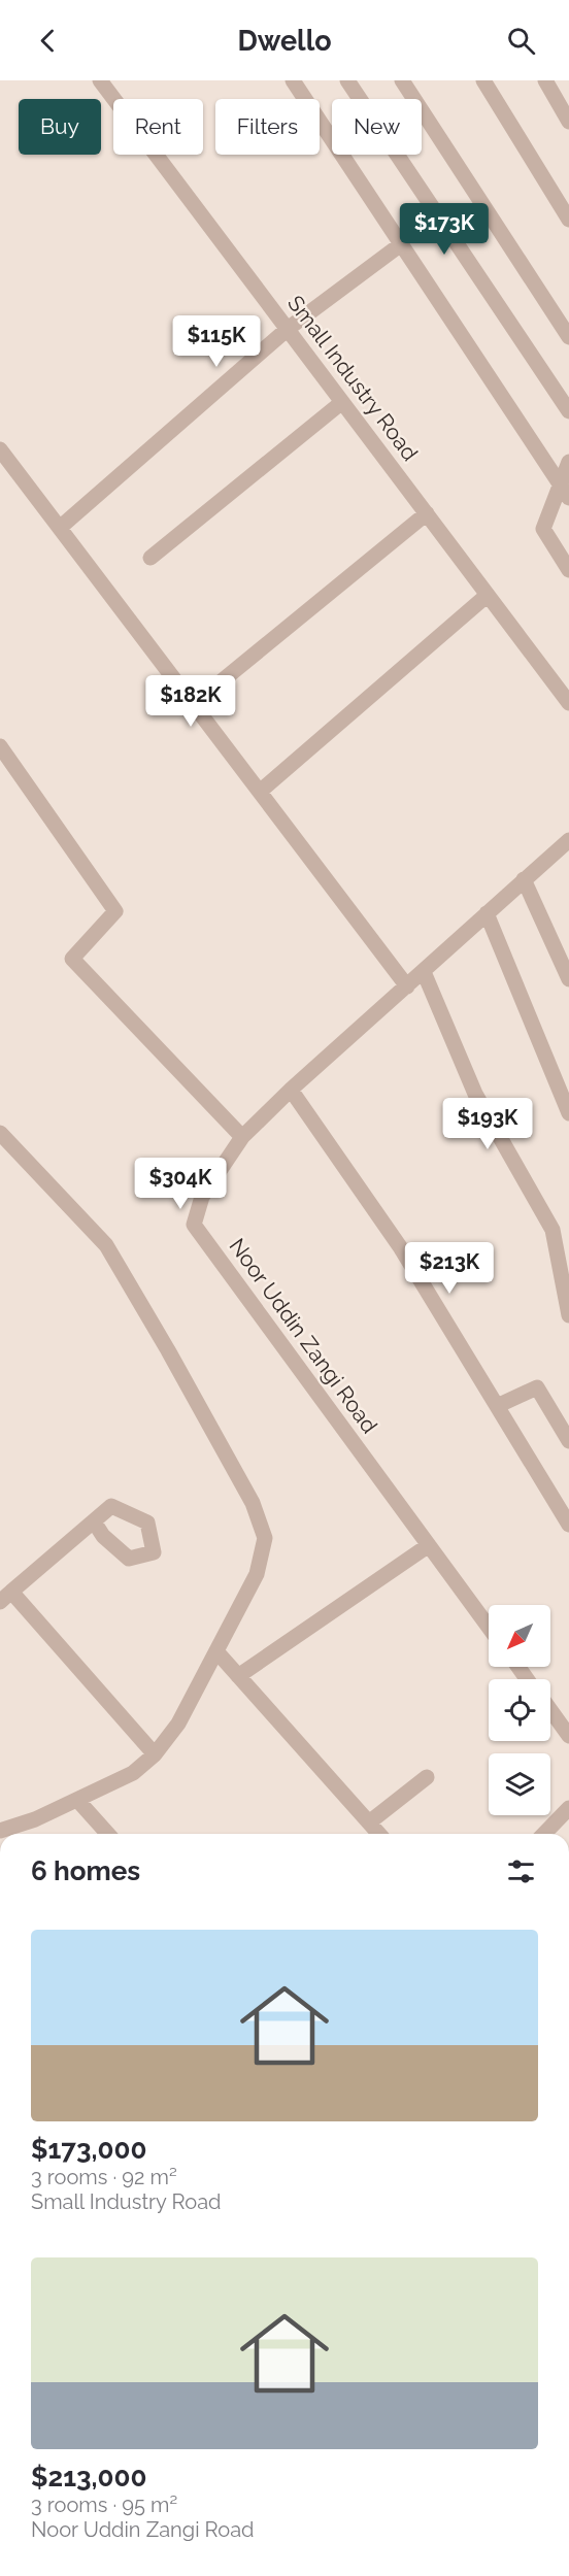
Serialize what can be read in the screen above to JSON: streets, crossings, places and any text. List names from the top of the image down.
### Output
{
  "streets": {
    "street": ["Small Industry Road", "Noor Uddin Zangi Road"]
  },
  "north": "bottom left",
  "page": {
    "header": "Dwello",
    "chip": [
      "Buy",
      "Rent",
      "Filters",
      "New"
    ],
    "price": [
      "$173K",
      "$115K",
      "$182K",
      "$193K",
      "$304K",
      "$213K"
    ],
    "heading": "6 homes",
    "list": [
      {
        "name": "$173,000",
        "note": "3 rooms · 92 m² · Small Industry Road"
      },
      {
        "name": "$213,000",
        "note": "3 rooms · 95 m² · Noor Uddin Zangi Road"
      }
    ]
  }
}
